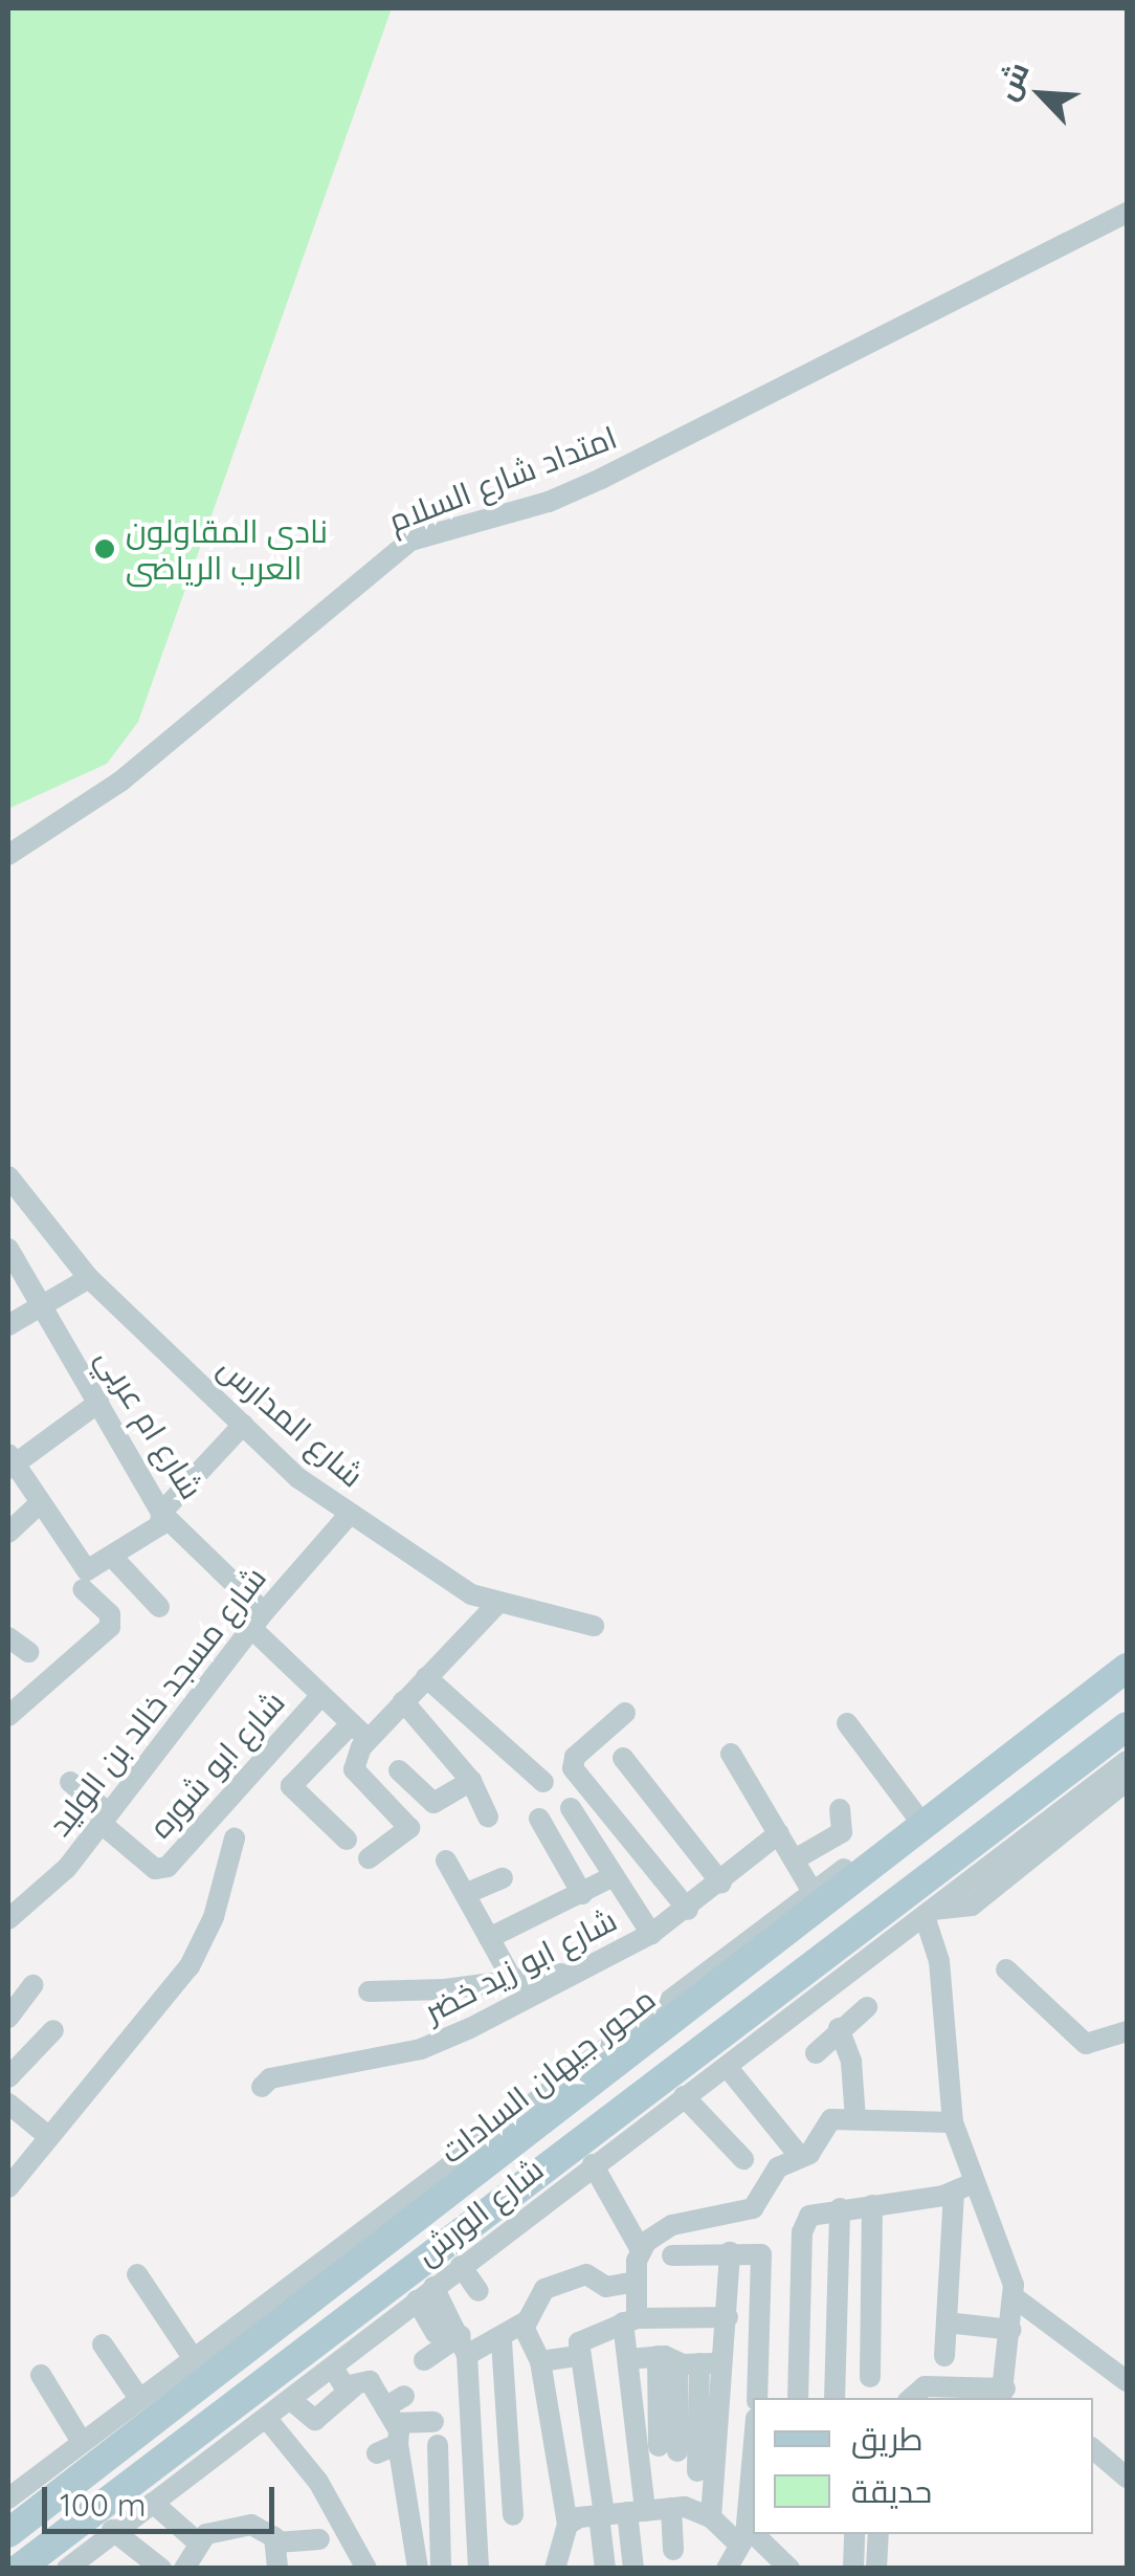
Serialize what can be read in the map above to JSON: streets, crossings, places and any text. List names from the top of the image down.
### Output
{
  "streets": {
    "main road": ["محور جيهان السادات"],
    "street": [
      "امتداد شارع السلام",
      "شارع المدارس",
      "شارع ام عربي",
      "شارع مسجد خالد بن الوليد",
      "شارع ابو شوره",
      "شارع ابو زيد خضر",
      "شارع الورش"
    ]
  },
  "crossings": [
    ["شارع المدارس", "شارع مسجد خالد بن الوليد"],
    ["شارع ام عربي", "شارع مسجد خالد بن الوليد"],
    ["شارع ام عربي", "شارع ابو شوره"],
    ["شارع مسجد خالد بن الوليد", "شارع ابو شوره"]
  ],
  "places": ["نادى المقاولون العرب الرياضى"],
  "legend": ["طريق", "حديقة"],
  "scale_bar": "100 m",
  "north": "top left"
}
